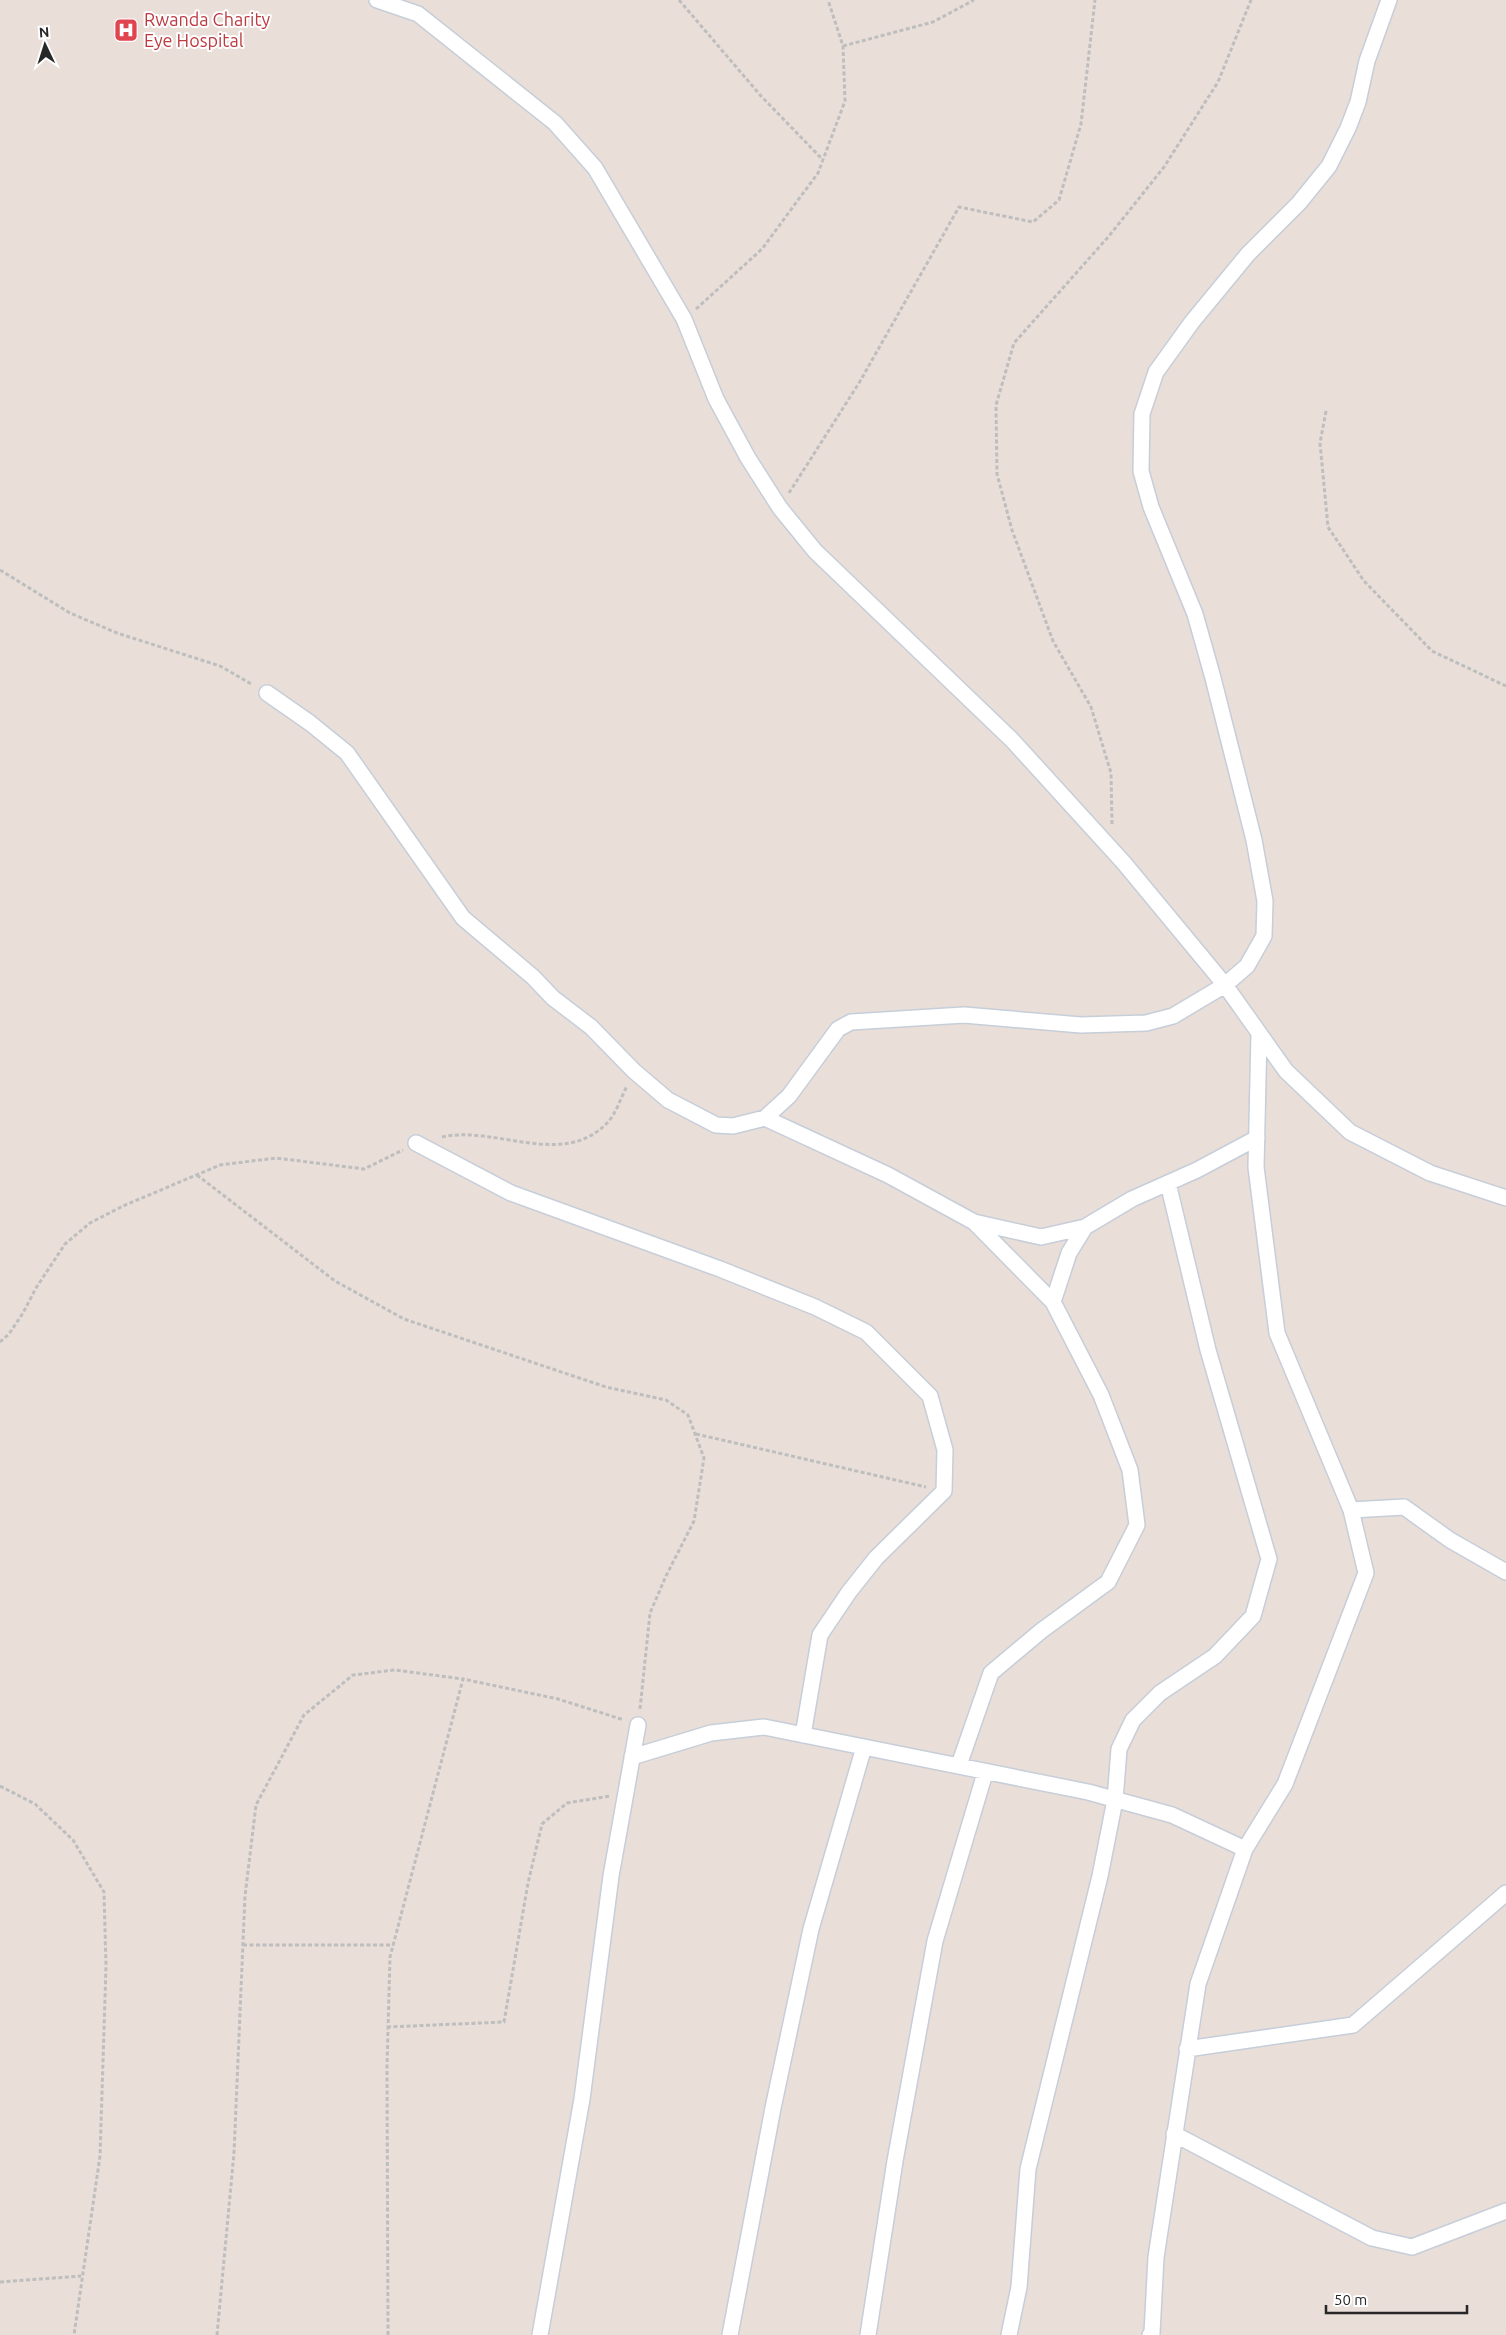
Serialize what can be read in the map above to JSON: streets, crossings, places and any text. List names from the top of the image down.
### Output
{
  "places": {
    "hospital": ["Rwanda Charity Eye Hospital"]
  },
  "scale_bar": "50 m",
  "north": "top"
}
